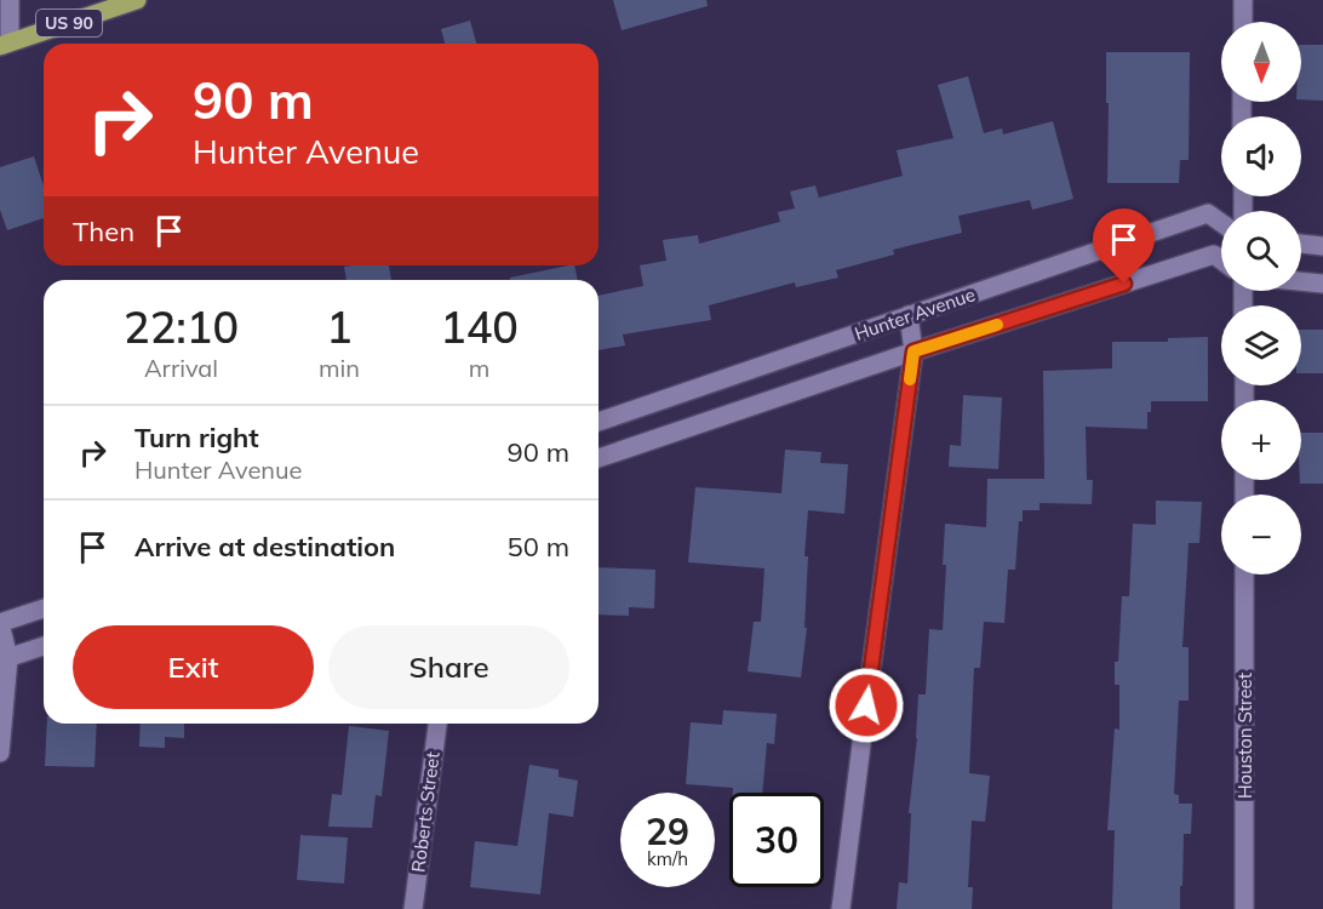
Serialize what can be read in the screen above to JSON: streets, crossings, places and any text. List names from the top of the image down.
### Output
{
  "streets": {
    "main road": ["US 90"],
    "street": ["Hunter Avenue", "Houston Street", "Roberts Street"]
  },
  "north": "bottom",
  "page": {
    "map_buttons": ["+", "−"],
    "turn": ["90 m", "Hunter Avenue"],
    "then": "Then",
    "eta": [
      "22:10",
      "Arrival",
      "1",
      "min",
      "140",
      "m"
    ],
    "list": [
      {
        "name": "Turn right",
        "note": "Hunter Avenue",
        "value": "90 m"
      },
      {
        "name": "Arrive at destination",
        "value": "50 m"
      }
    ],
    "buttons": ["Exit", "Share"],
    "speed": "29 km/h",
    "limit": "30"
  }
}
